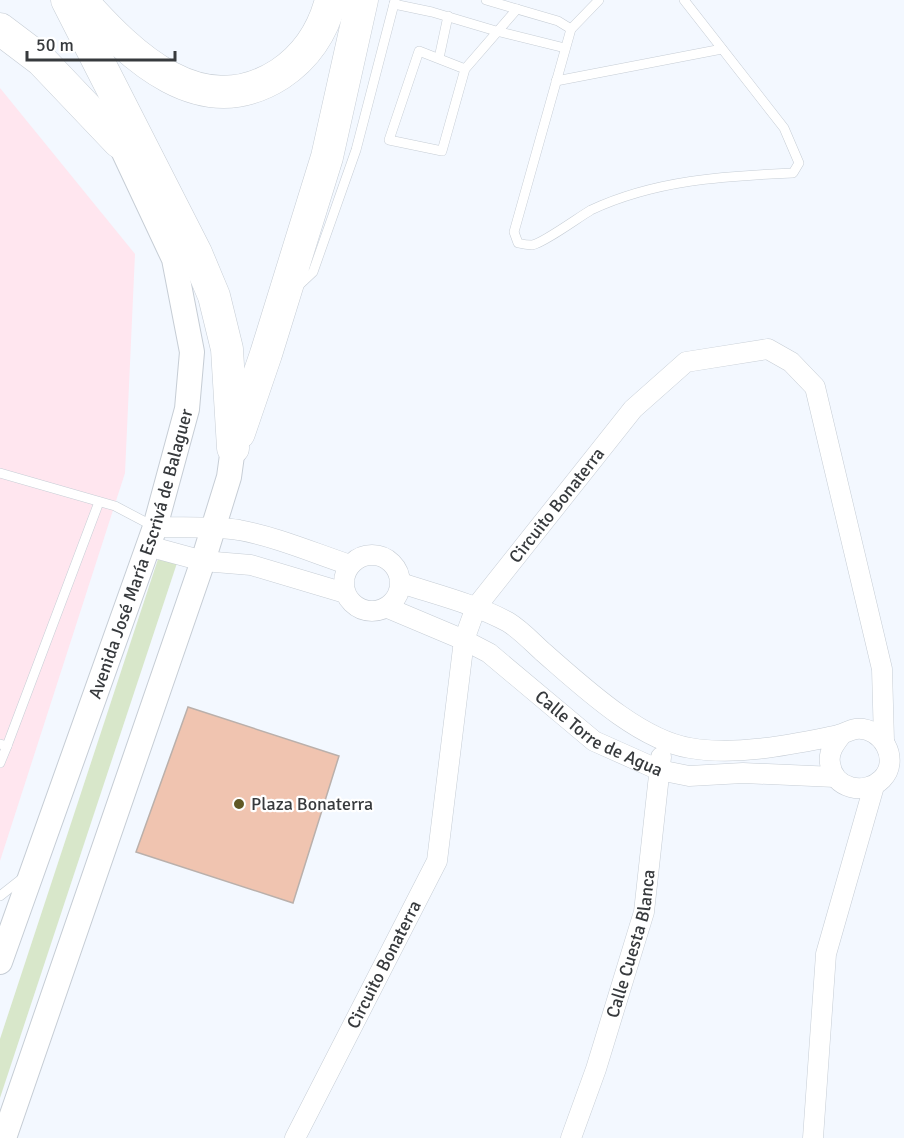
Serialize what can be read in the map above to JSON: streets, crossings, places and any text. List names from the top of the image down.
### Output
{
  "streets": {
    "street": [
      "Circuito Bonaterra",
      "Avenida José María Escrivá de Balaguer",
      "Calle Torre de Agua",
      "Calle Cuesta Blanca"
    ]
  },
  "crossings": [
    ["Circuito Bonaterra", "Calle Torre de Agua"],
    ["Calle Torre de Agua", "Calle Cuesta Blanca"]
  ],
  "places": ["Plaza Bonaterra"],
  "scale_bar": "50 m"
}
